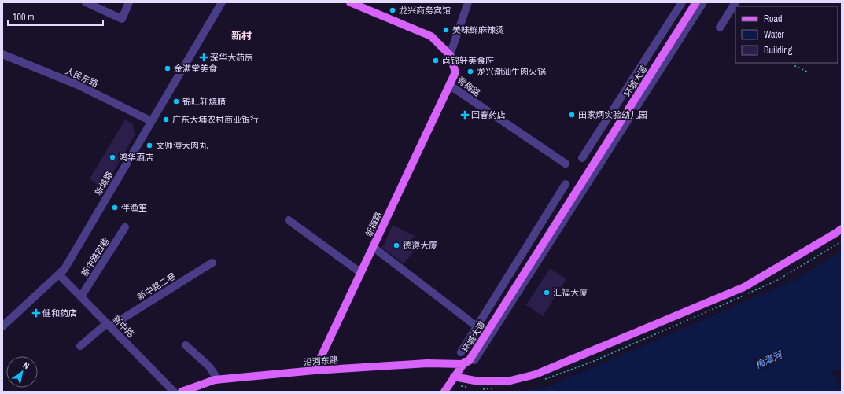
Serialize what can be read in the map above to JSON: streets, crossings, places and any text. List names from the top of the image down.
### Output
{
  "streets": {
    "main road": [
      "环城大道",
      "青梅路",
      "新梅路",
      "沿河东路"
    ],
    "street": [
      "人民东路",
      "新城路",
      "新中路四巷",
      "新中路二巷",
      "新中路"
    ]
  },
  "crossings": [
    ["人民东路", "新城路"],
    ["环城大道", "沿河东路"],
    ["青梅路", "新梅路"],
    ["新城路", "新中路"],
    ["新梅路", "沿河东路"],
    ["新中路四巷", "新中路"],
    ["新中路二巷", "新中路"]
  ],
  "districts": ["新村"],
  "water": ["梅潭河"],
  "places": {
    "other": [
      "龙兴商务宾馆",
      "美味鲜麻辣烫",
      "尚锦轩美食府",
      "金满堂美食",
      "龙兴潮汕牛肉火锅",
      "锦旺轩烧腊",
      "田家炳实验幼儿园",
      "广东大埔农村商业银行",
      "文师傅大肉丸",
      "鸿华酒店",
      "伴渔笙",
      "德遵大厦",
      "汇福大厦"
    ],
    "health": ["深华大药房", "回春药店", "健和药店"]
  },
  "legend": ["Road", "Water", "Building"],
  "scale_bar": "100 m",
  "north": "top right"
}
